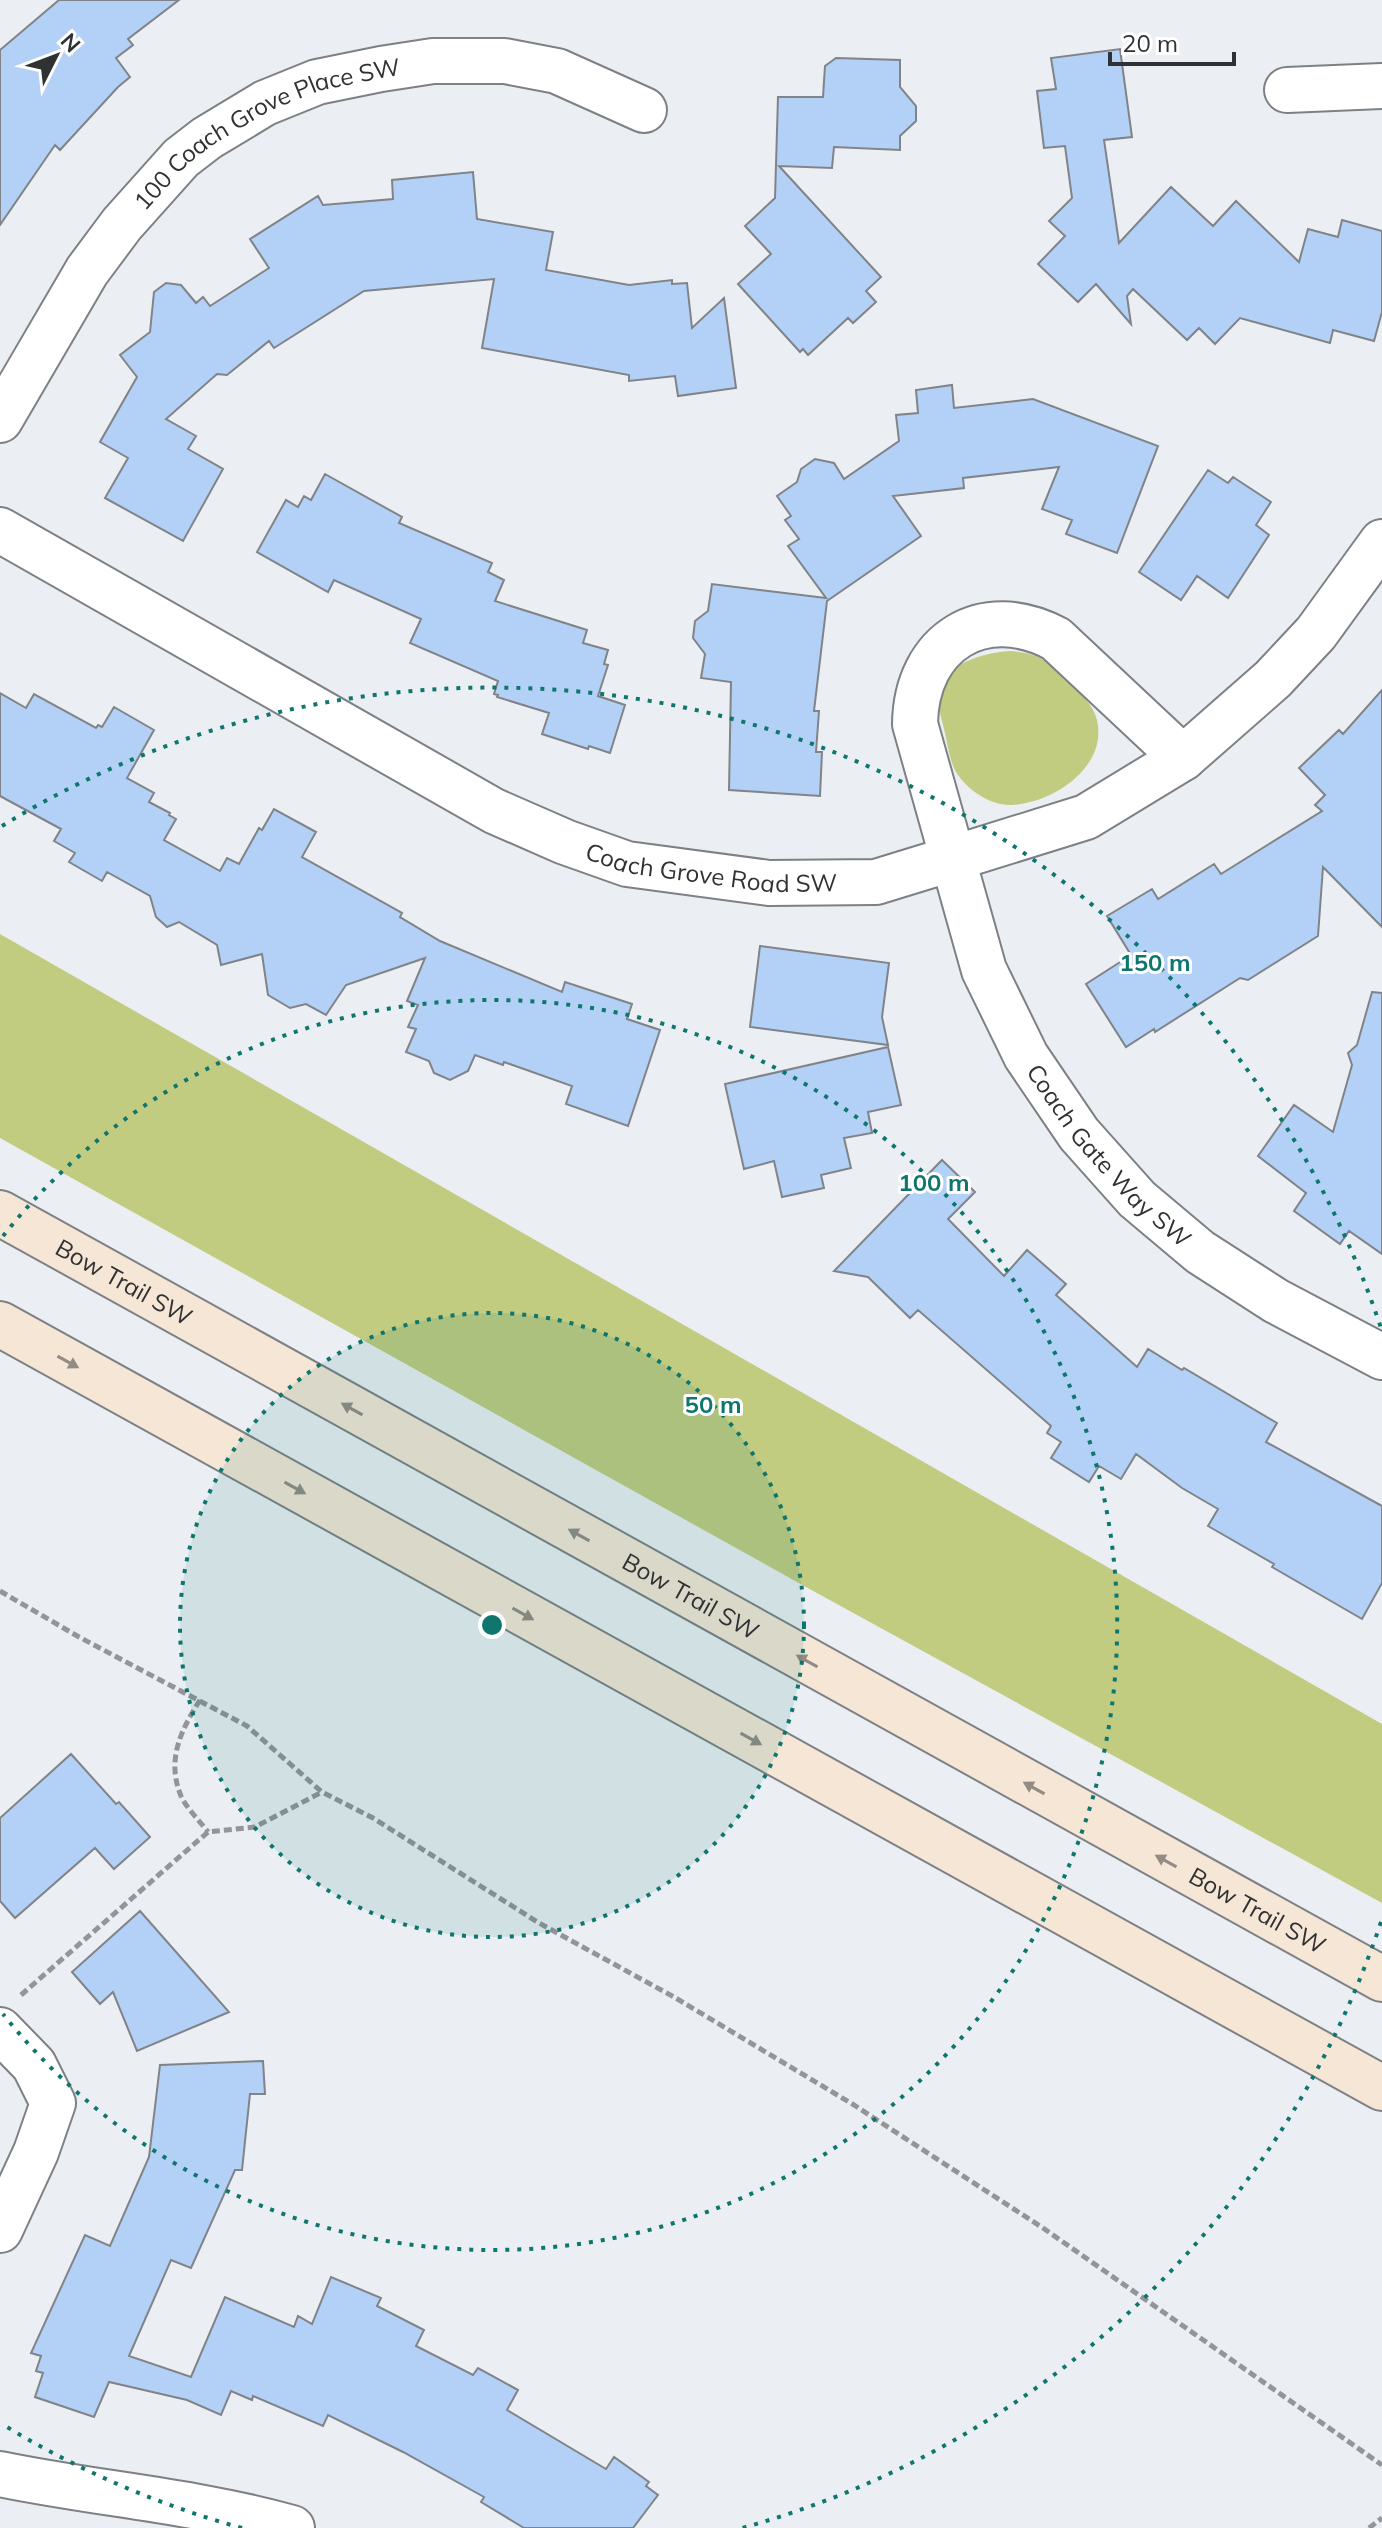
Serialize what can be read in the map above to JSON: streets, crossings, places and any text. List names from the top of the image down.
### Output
{
  "streets": {
    "main road": ["Bow Trail SW"],
    "street": ["100 Coach Grove Place SW", "Coach Grove Road SW", "Coach Gate Way SW"]
  },
  "crossings": [
    ["Coach Grove Road SW", "Coach Gate Way SW"]
  ],
  "scale_bar": "20 m",
  "north": "top right",
  "rings": ["150 m", "100 m", "50 m"]
}
